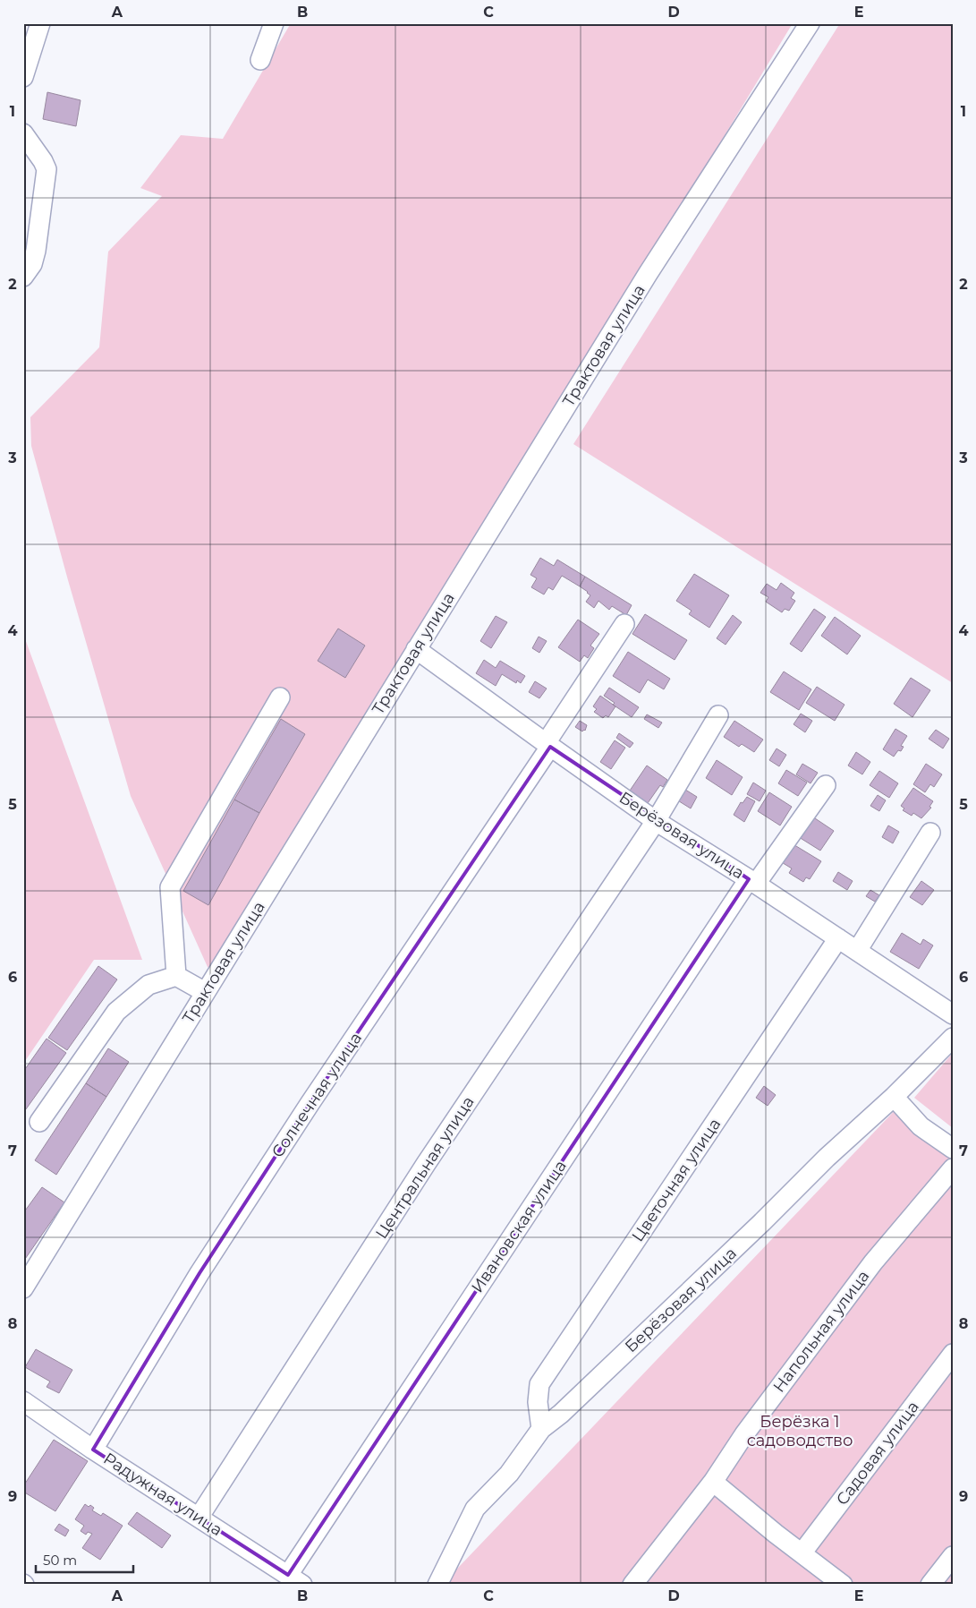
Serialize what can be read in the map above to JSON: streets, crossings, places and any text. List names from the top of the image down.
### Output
{
  "streets": {
    "street": [
      "Трактовая улица",
      "Берёзовая улица",
      "Солнечная улица",
      "Центральная улица",
      "Цветочная улица",
      "Ивановская улица",
      "Напольная улица",
      "Садовая улица",
      "Радужная улица"
    ]
  },
  "crossings": [
    ["Трактовая улица", "Берёзовая улица"],
    ["Берёзовая улица", "Солнечная улица"],
    ["Берёзовая улица", "Центральная улица"],
    ["Берёзовая улица", "Цветочная улица"],
    ["Берёзовая улица", "Ивановская улица"],
    ["Солнечная улица", "Радужная улица"],
    ["Центральная улица", "Радужная улица"],
    ["Ивановская улица", "Радужная улица"]
  ],
  "parks": ["Берёзка 1 садоводство"],
  "scale_bar": "50 m",
  "grid": {
    "columns": [
      "A",
      "B",
      "C",
      "D",
      "E"
    ],
    "rows": [
      "1",
      "2",
      "3",
      "4",
      "5",
      "6",
      "7",
      "8",
      "9"
    ]
  }
}
